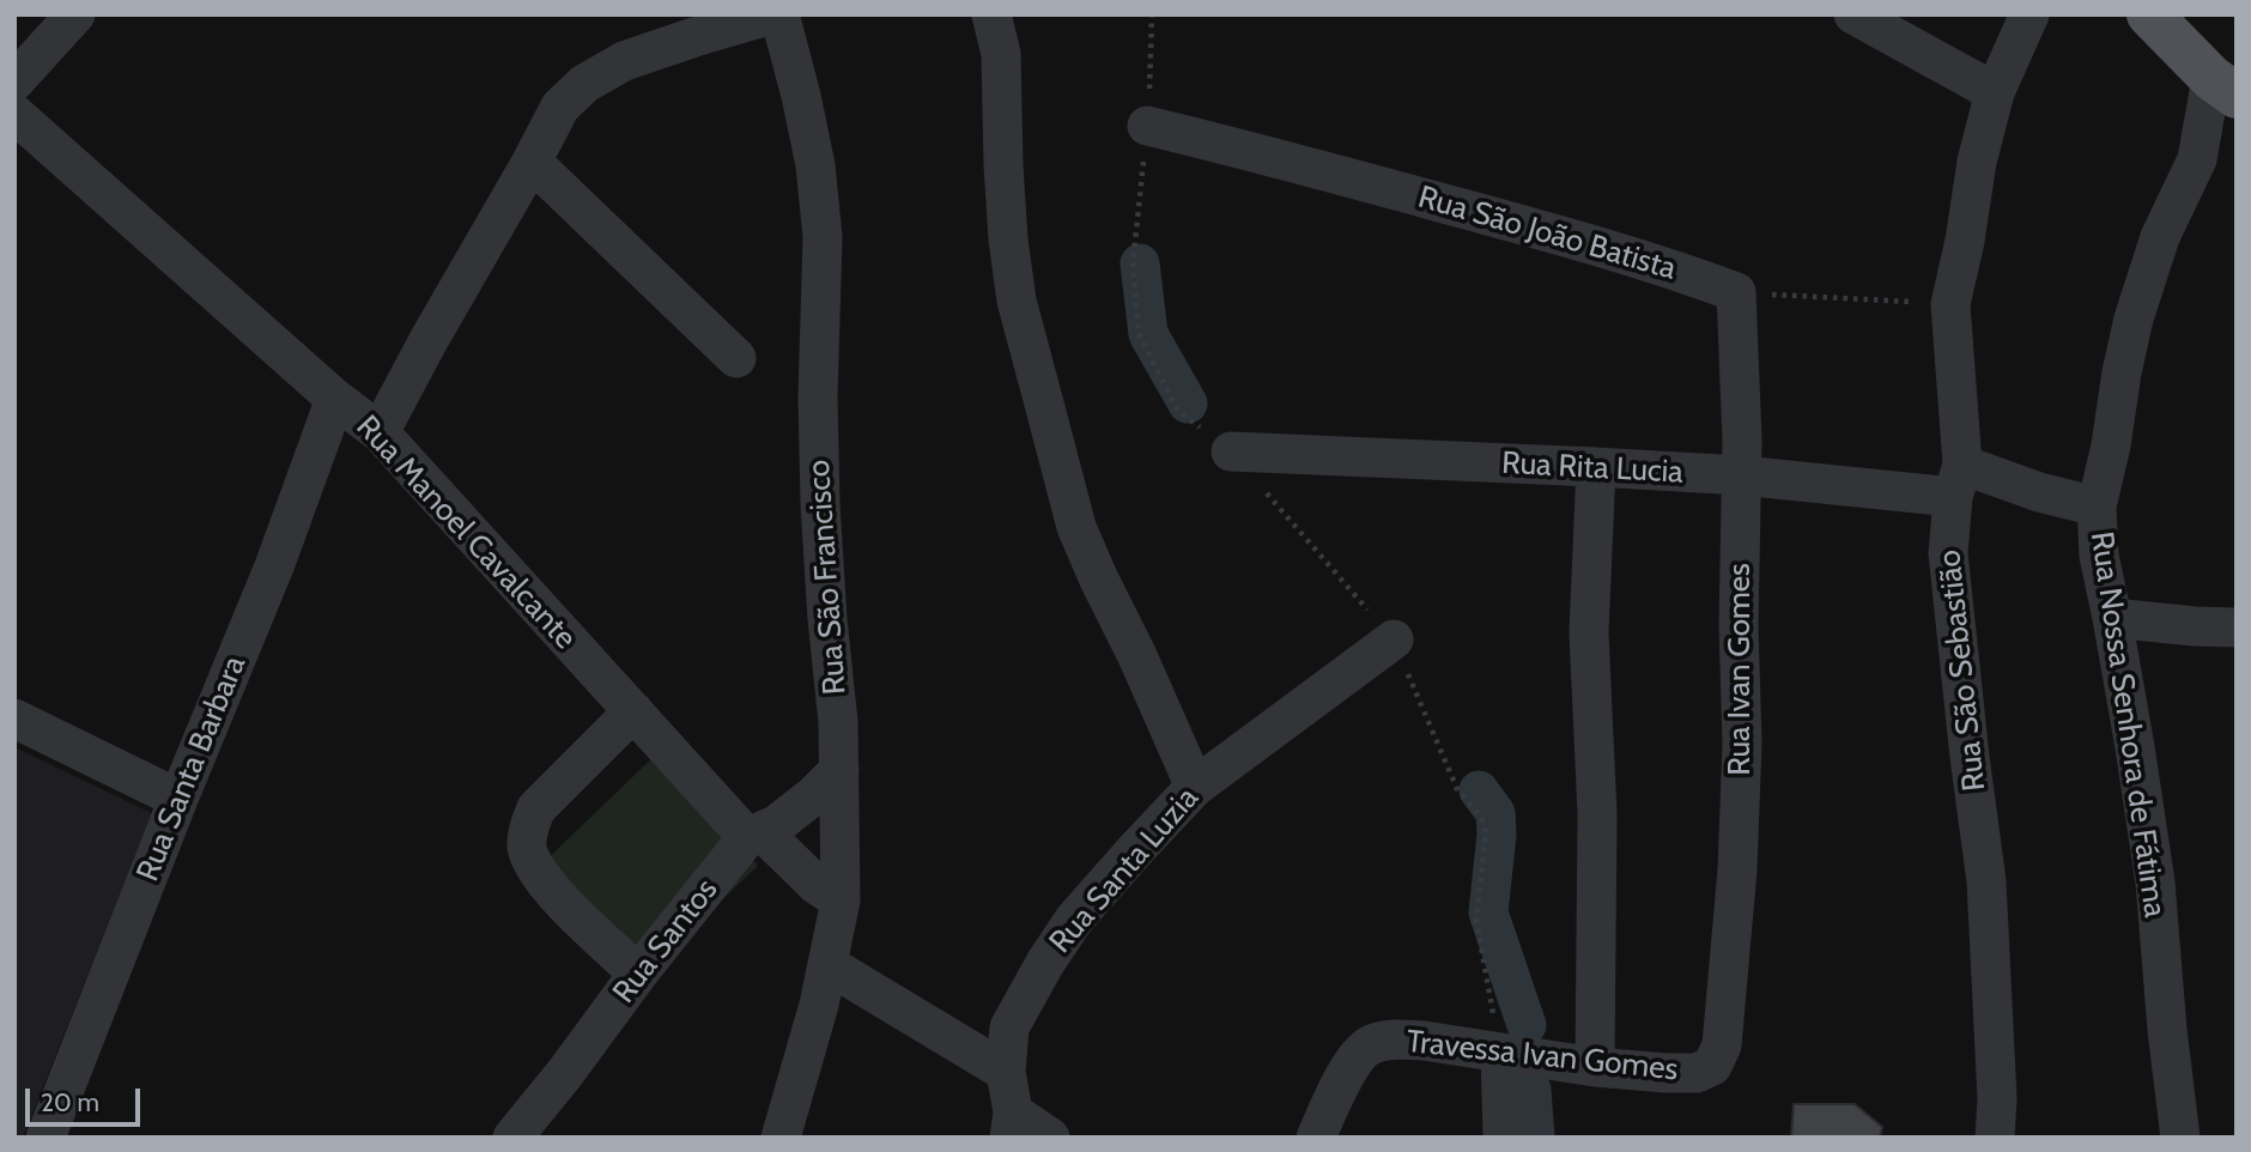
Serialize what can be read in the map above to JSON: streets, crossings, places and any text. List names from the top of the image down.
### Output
{
  "streets": {
    "street": [
      "Rua São João Batista",
      "Rua Rita Lucia",
      "Rua Manoel Cavalcante",
      "Rua São Francisco",
      "Rua Ivan Gomes",
      "Rua São Sebastião",
      "Rua Nossa Senhora de Fátima",
      "Rua Santa Barbara",
      "Rua Santa Luzia",
      "Rua Santos",
      "Travessa Ivan Gomes"
    ]
  },
  "crossings": [
    ["Rua São João Batista", "Rua Ivan Gomes"],
    ["Rua Rita Lucia", "Rua Ivan Gomes"],
    ["Rua Rita Lucia", "Rua São Sebastião"],
    ["Rua Rita Lucia", "Rua Nossa Senhora de Fátima"],
    ["Rua Manoel Cavalcante", "Rua São Francisco"],
    ["Rua Manoel Cavalcante", "Rua Santa Barbara"],
    ["Rua Manoel Cavalcante", "Rua Santos"],
    ["Rua São Francisco", "Rua Santos"],
    ["Rua Ivan Gomes", "Travessa Ivan Gomes"]
  ],
  "scale_bar": "20 m"
}
